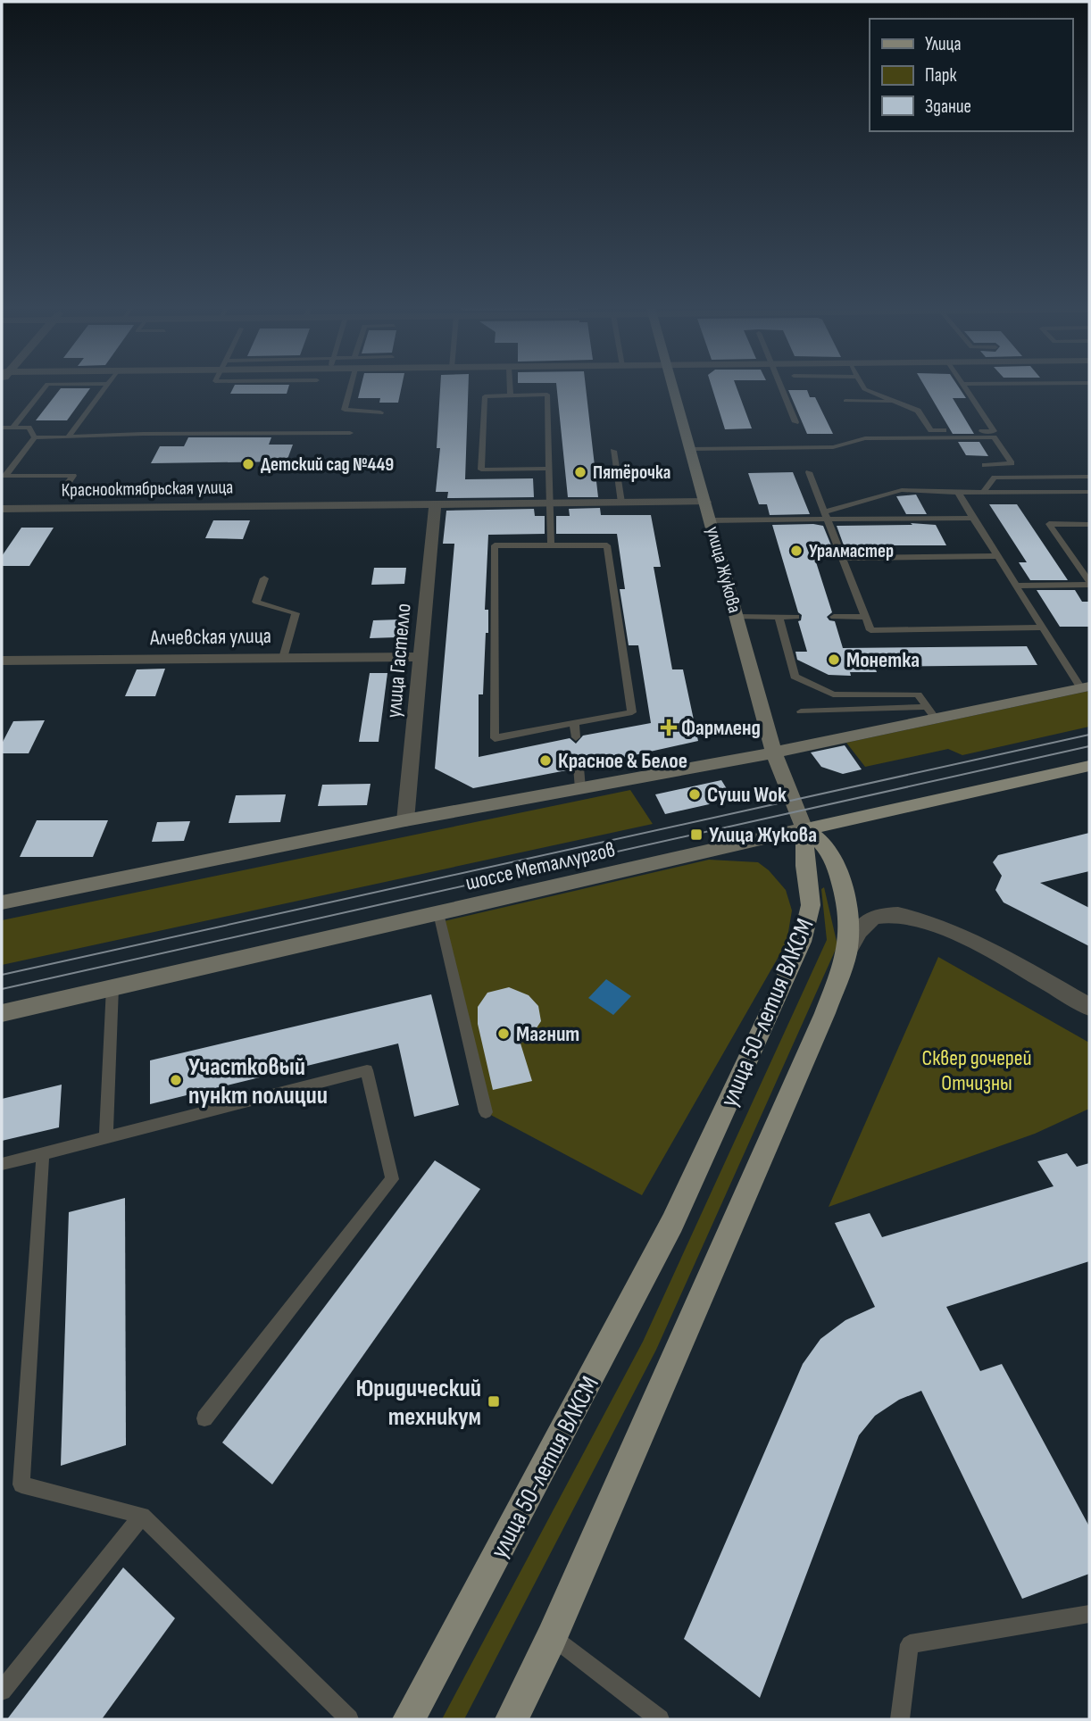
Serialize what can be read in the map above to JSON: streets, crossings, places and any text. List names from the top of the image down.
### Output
{
  "streets": {
    "main road": ["улица Жукова", "шоссе Металлургов", "улица 50-летия ВЛКСМ"],
    "street": ["Краснооктябрьская улица", "Алчевская улица", "улица Гастелло"]
  },
  "crossings": [
    ["Краснооктябрьская улица", "улица Жукова"],
    ["Краснооктябрьская улица", "улица Гастелло"],
    ["улица Жукова", "шоссе Металлургов"],
    ["улица Жукова", "улица 50-летия ВЛКСМ"],
    ["Алчевская улица", "улица Гастелло"],
    ["шоссе Металлургов", "улица 50-летия ВЛКСМ"]
  ],
  "parks": ["Сквер дочерей Отчизны"],
  "places": {
    "other": [
      "Детский сад №449",
      "Пятёрочка",
      "Уралмастер",
      "Монетка",
      "Красное & Белое",
      "Суши Wok",
      "Магнит",
      "Участковый пункт полиции"
    ],
    "health": ["Фармленд"],
    "transit": ["Улица Жукова", "Юридический техникум"]
  },
  "legend": ["Улица", "Парк", "Здание"]
}
